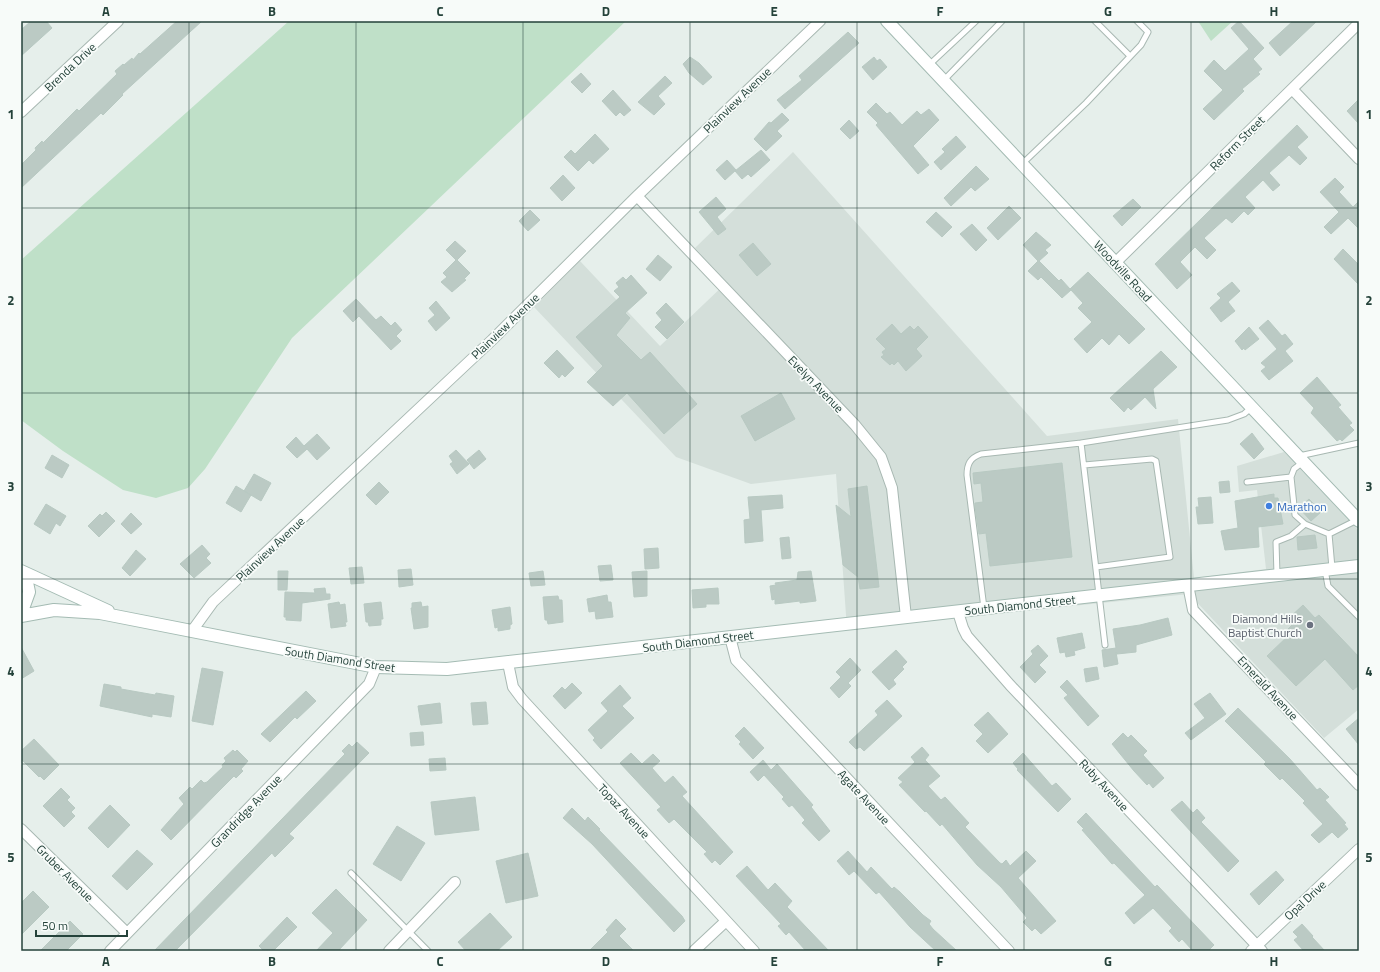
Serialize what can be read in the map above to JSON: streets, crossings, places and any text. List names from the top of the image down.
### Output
{
  "streets": {
    "street": [
      "Brenda Drive",
      "Plainview Avenue",
      "Reform Street",
      "Woodville Road",
      "Evelyn Avenue",
      "South Diamond Street",
      "Emerald Avenue",
      "Ruby Avenue",
      "Agate Avenue",
      "Grandridge Avenue",
      "Topaz Avenue",
      "Gruber Avenue",
      "Opal Drive"
    ]
  },
  "crossings": [
    ["Plainview Avenue", "Evelyn Avenue"],
    ["Plainview Avenue", "South Diamond Street"],
    ["Reform Street", "Woodville Road"],
    ["Evelyn Avenue", "South Diamond Street"],
    ["South Diamond Street", "Emerald Avenue"],
    ["South Diamond Street", "Ruby Avenue"],
    ["South Diamond Street", "Agate Avenue"],
    ["South Diamond Street", "Grandridge Avenue"],
    ["South Diamond Street", "Topaz Avenue"],
    ["Ruby Avenue", "Opal Drive"],
    ["Grandridge Avenue", "Gruber Avenue"]
  ],
  "places": ["Marathon", "Diamond Hills Baptist Church"],
  "scale_bar": "50 m",
  "grid": {
    "columns": [
      "A",
      "B",
      "C",
      "D",
      "E",
      "F",
      "G",
      "H"
    ],
    "rows": [
      "1",
      "2",
      "3",
      "4",
      "5"
    ]
  }
}
